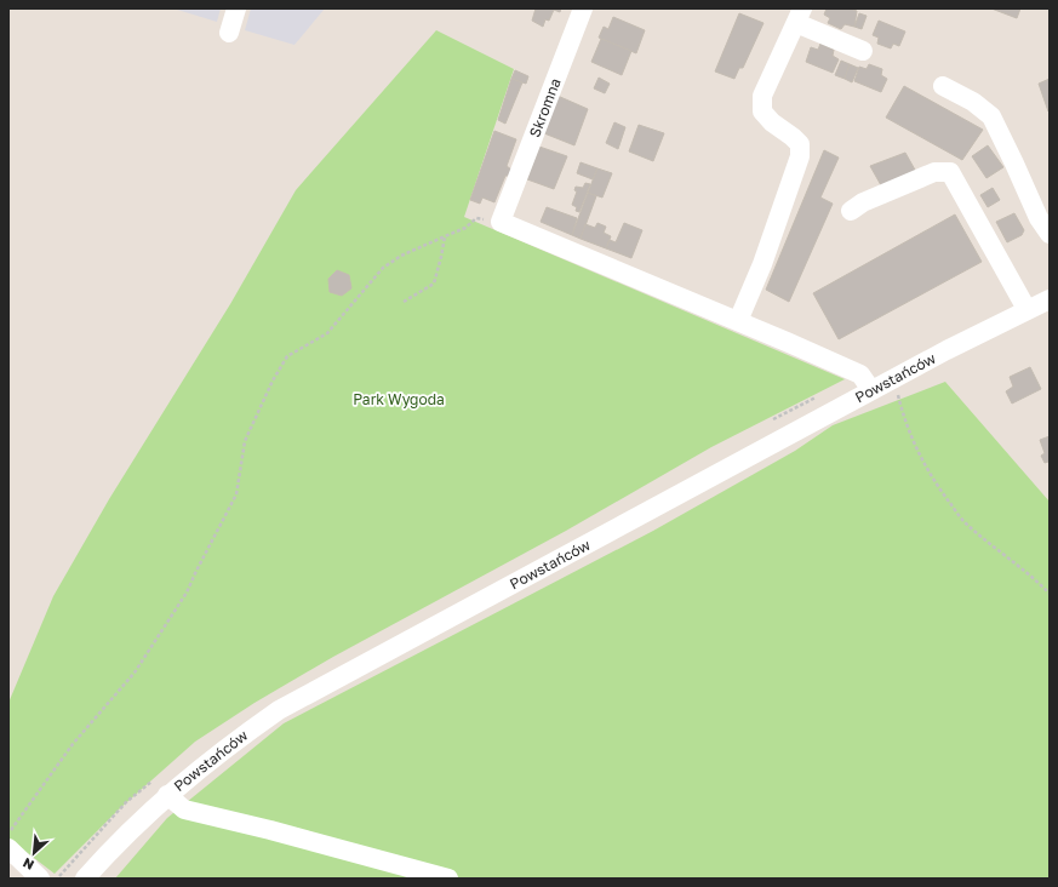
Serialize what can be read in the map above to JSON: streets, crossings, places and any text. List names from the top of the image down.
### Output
{
  "streets": {
    "street": ["Skromna", "Powstańców"]
  },
  "parks": ["Park Wygoda"],
  "north": "bottom left"
}
